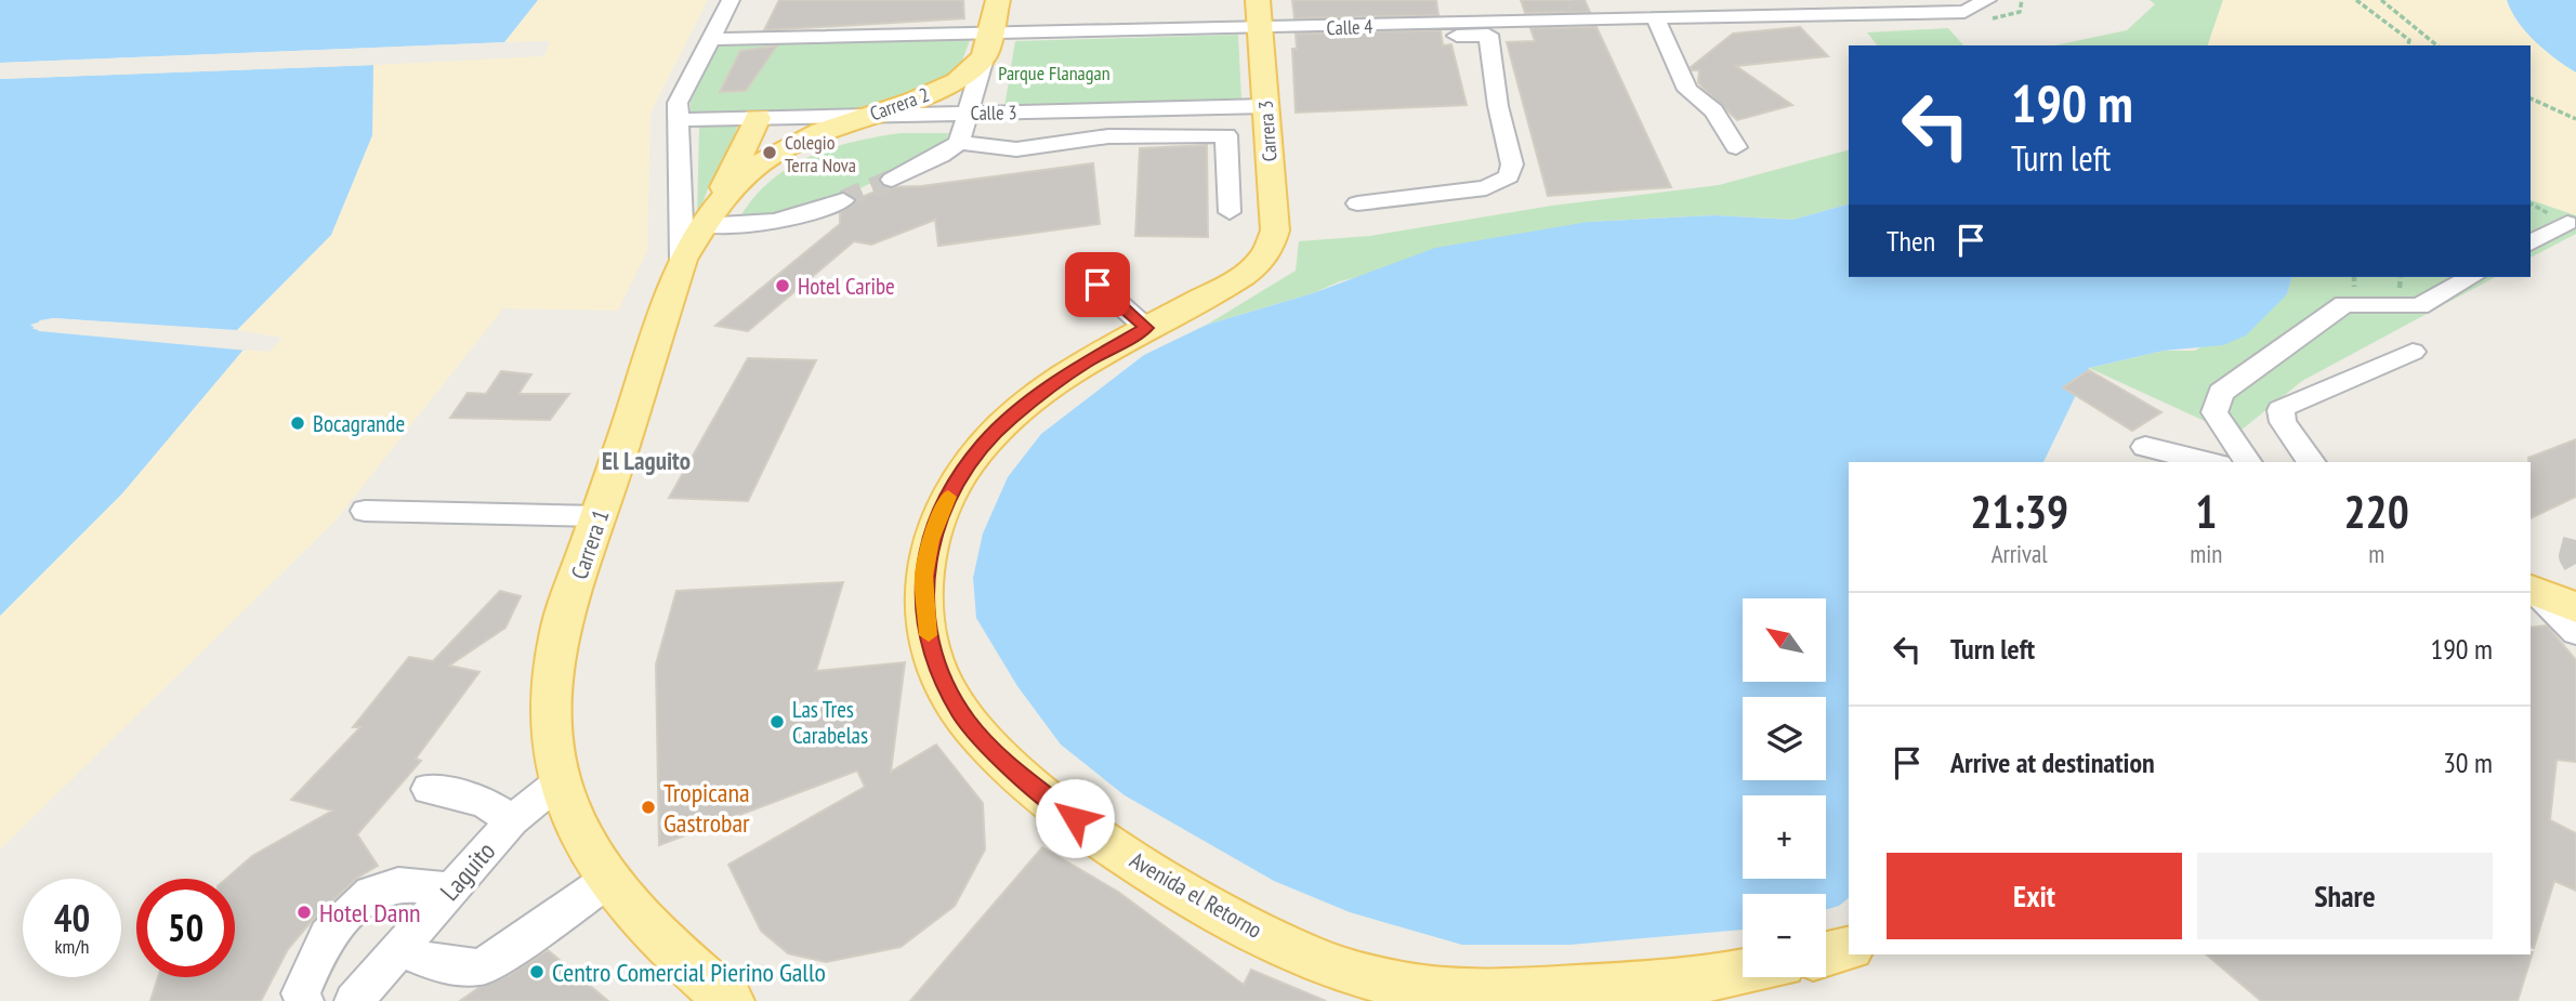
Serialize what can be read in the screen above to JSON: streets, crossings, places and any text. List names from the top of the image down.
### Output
{
  "streets": {
    "main road": [
      "Carrera 2",
      "Carrera 3",
      "Carrera 1",
      "Avenida el Retorno"
    ],
    "street": ["Calle 3", "Laguito"]
  },
  "crossings": [
    ["Carrera 2", "Calle 3"],
    ["Carrera 2", "Carrera 1"],
    ["Calle 3", "Carrera 3"],
    ["Calle 3", "Carrera 1"],
    ["Carrera 3", "Avenida el Retorno"],
    ["Carrera 1", "Laguito"]
  ],
  "districts": ["El Laguito"],
  "parks": ["Parque Flanagan"],
  "places": [
    "Colegio Terra Nova",
    "Hotel Caribe",
    "Bocagrande",
    "Las Tres Carabelas",
    "Tropicana Gastrobar",
    "Hotel Dann",
    "Centro Comercial Pierino Gallo"
  ],
  "north": "top left",
  "page": {
    "turn": ["190 m", "Turn left"],
    "then": "Then",
    "eta": [
      "21:39",
      "Arrival",
      "1",
      "min",
      "220",
      "m"
    ],
    "list": [
      {
        "name": "Turn left",
        "value": "190 m"
      },
      {
        "name": "Arrive at destination",
        "value": "30 m"
      }
    ],
    "map_buttons": ["+", "−"],
    "buttons": ["Exit", "Share"],
    "speed": "40 km/h",
    "limit": "50"
  }
}
